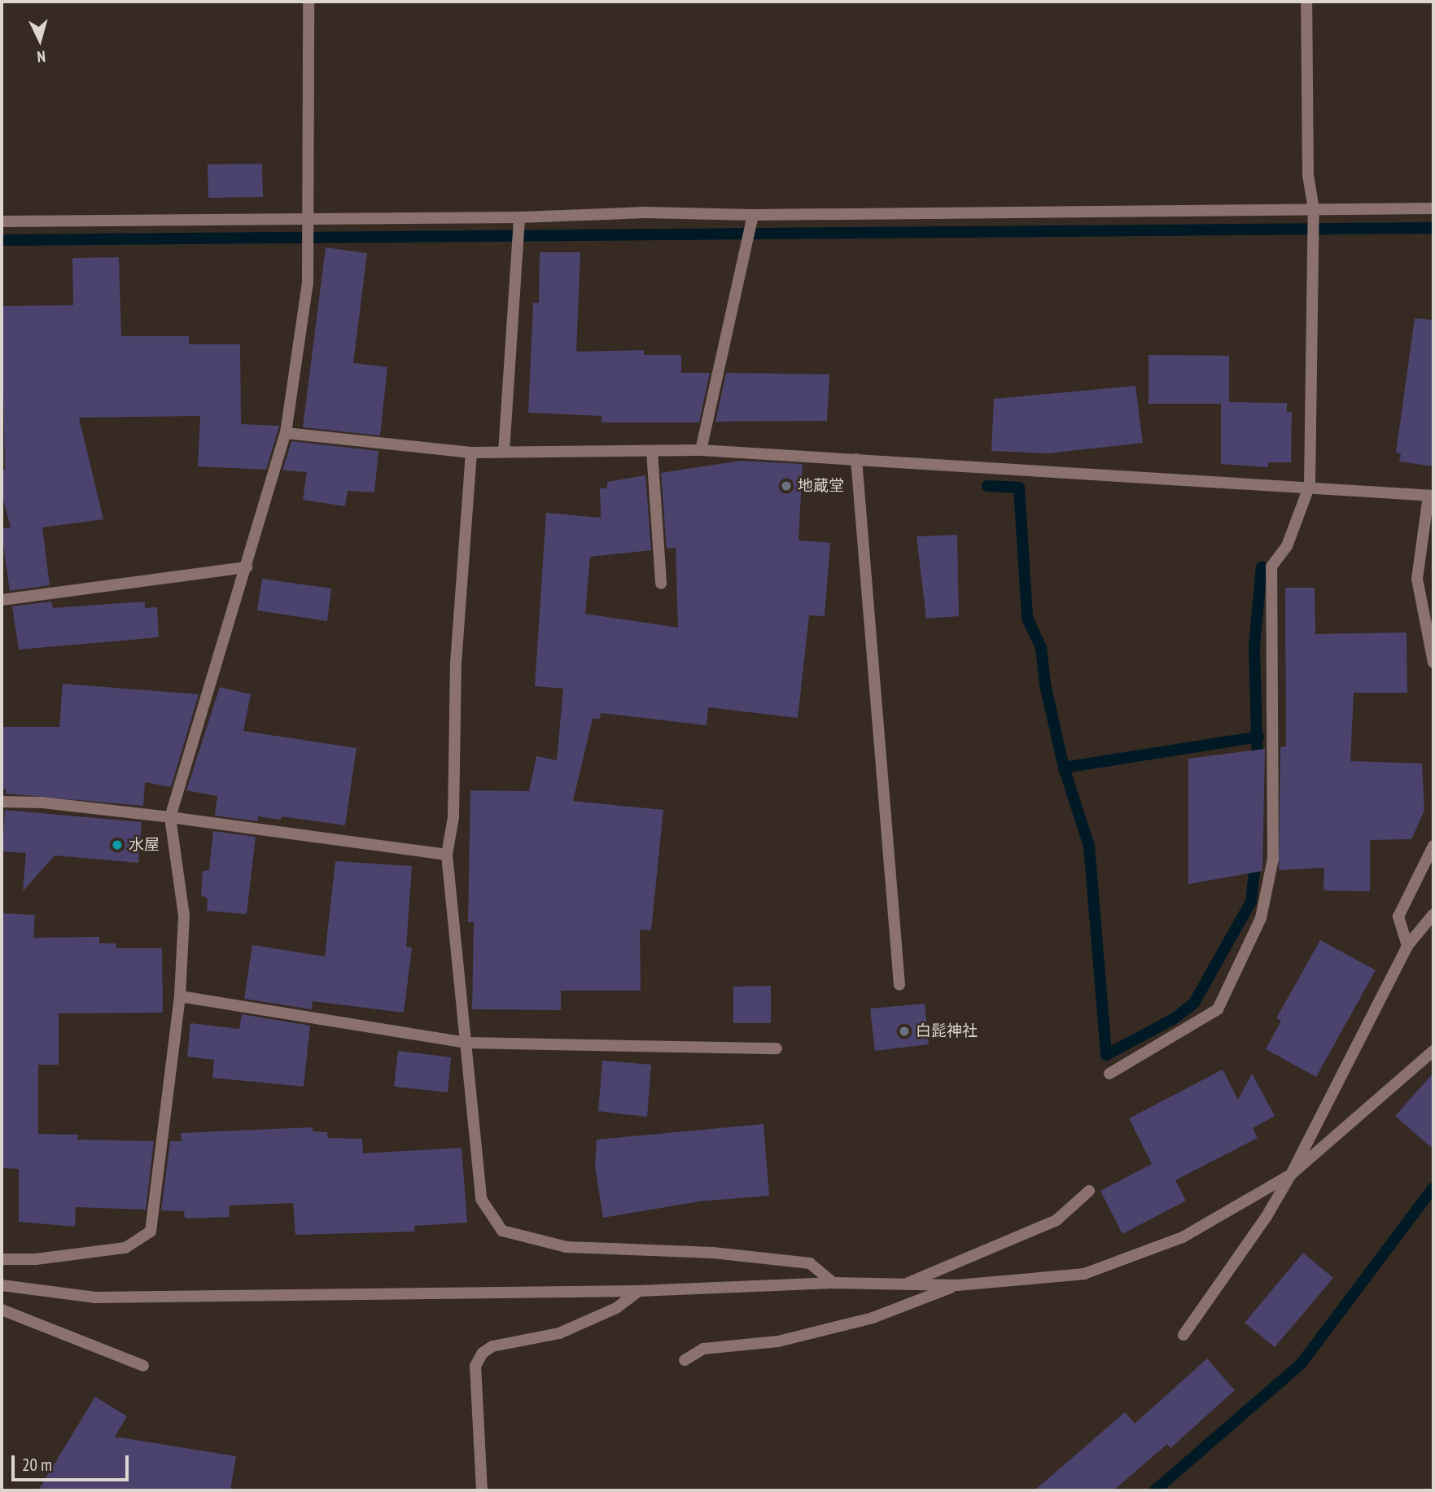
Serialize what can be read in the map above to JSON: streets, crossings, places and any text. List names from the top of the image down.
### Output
{
  "places": ["地蔵堂", "水屋", "白髭神社"],
  "scale_bar": "20 m",
  "north": "bottom"
}
